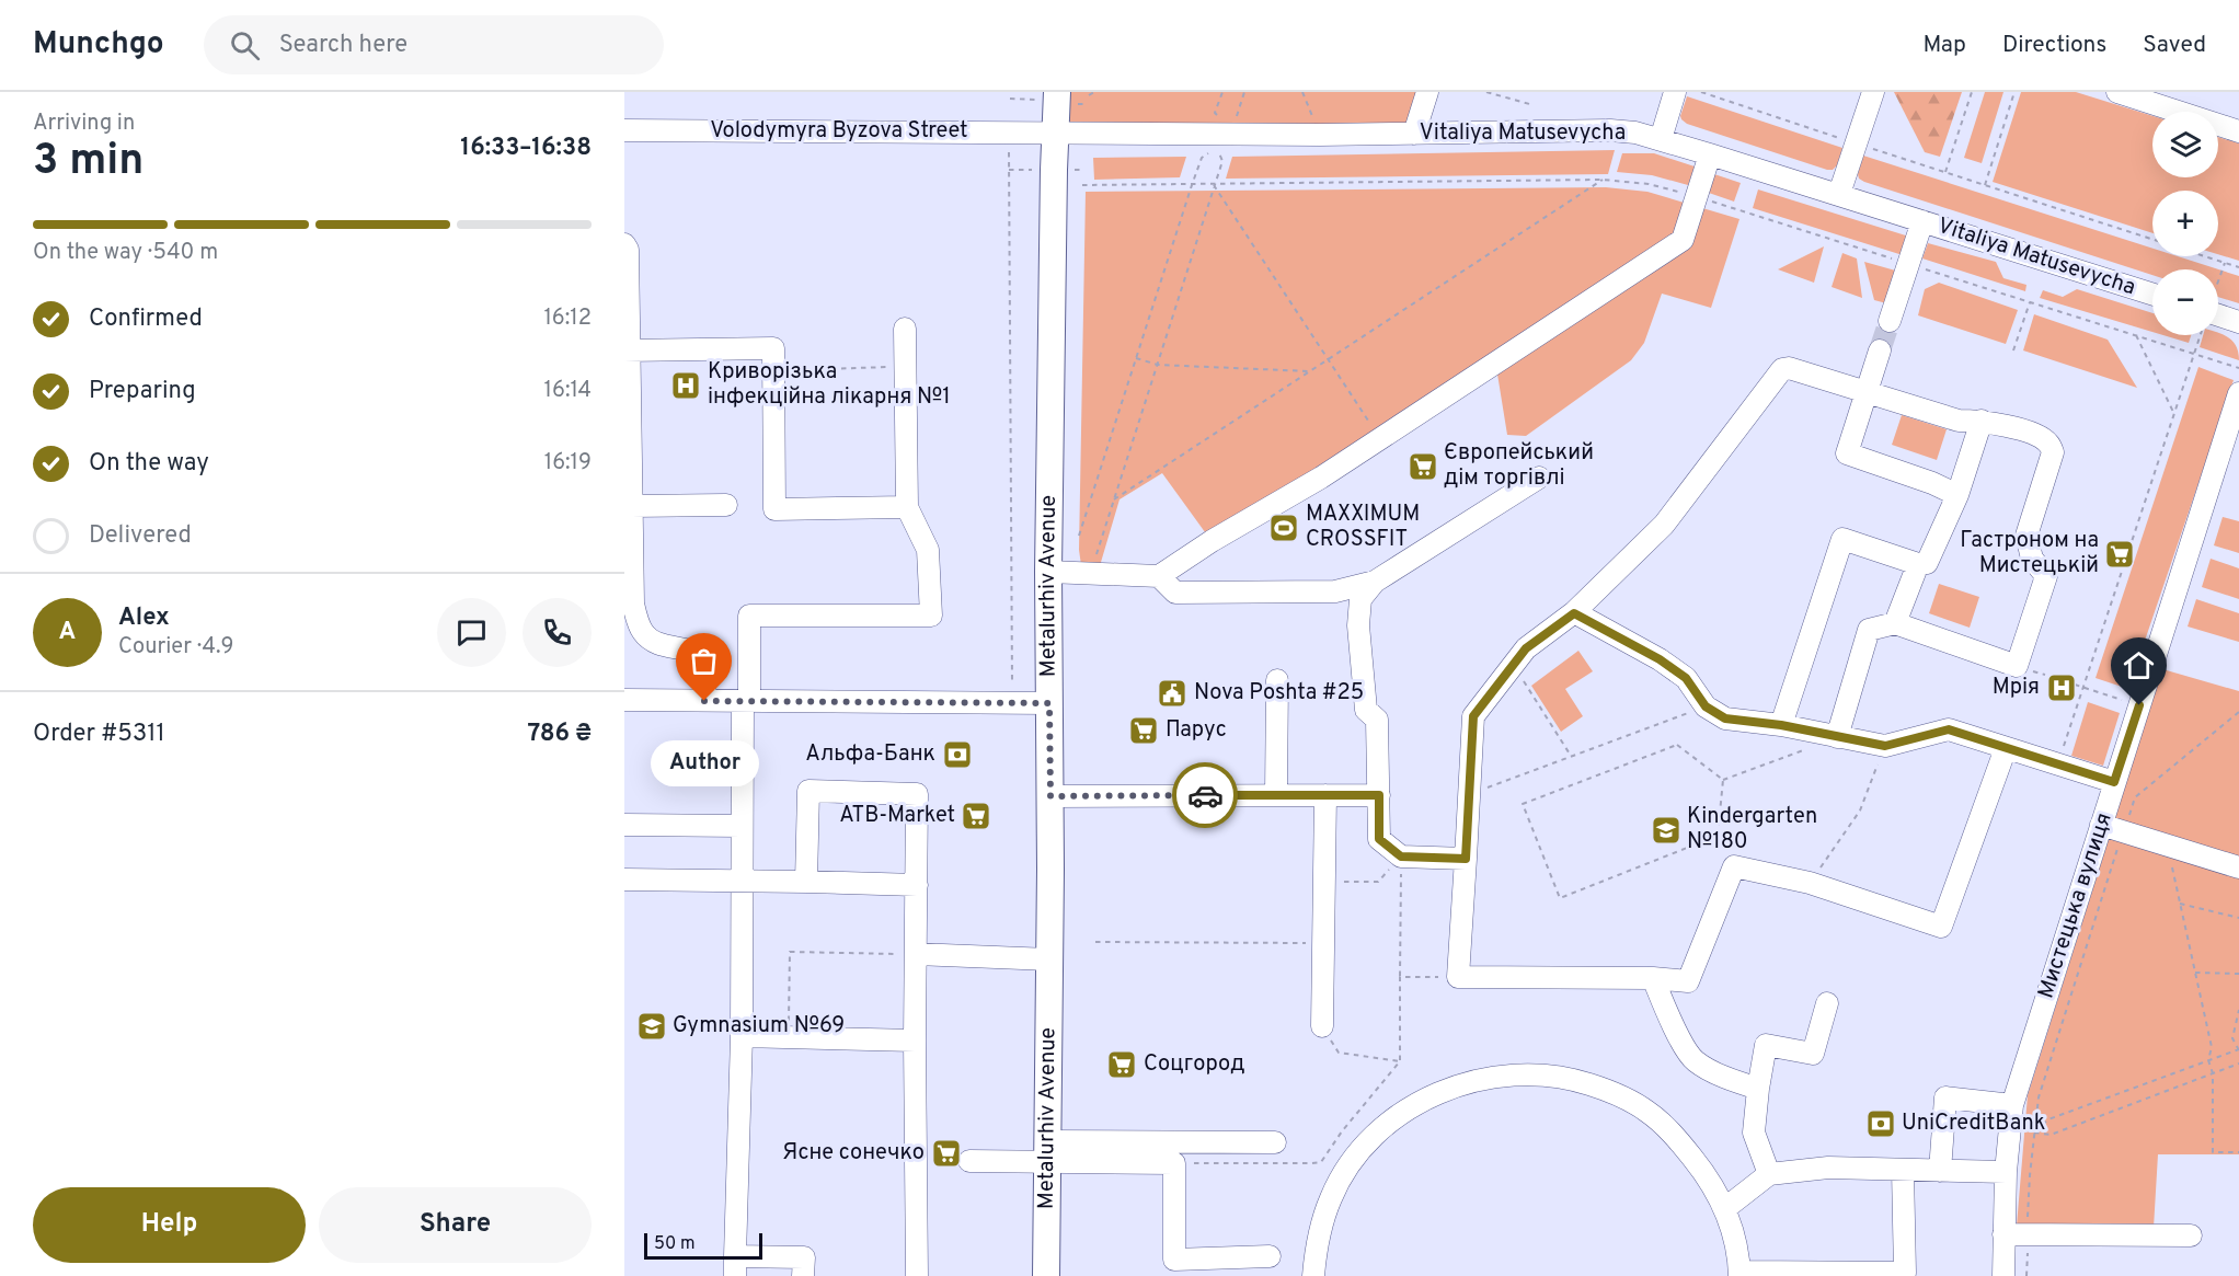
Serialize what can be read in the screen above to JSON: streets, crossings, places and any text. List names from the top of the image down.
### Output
{
  "streets": {
    "main road": ["Metalurhiv Avenue"],
    "street": ["Volodymyra Byzova Street", "Vitaliya Matusevycha", "Мистецька вулиця"]
  },
  "crossings": [
    ["Volodymyra Byzova Street", "Vitaliya Matusevycha"],
    ["Volodymyra Byzova Street", "Metalurhiv Avenue"],
    ["Vitaliya Matusevycha", "Metalurhiv Avenue"]
  ],
  "places": {
    "hospital": ["Криворізька інфекційна лікарня №1", "Мрія"],
    "supermarket": [
      "Європейський дім торгівлі",
      "Гастроном на Мистецькій",
      "Парус",
      "ATB-Market",
      "Соцгород",
      "Ясне сонечко"
    ],
    "sports": ["MAXXIMUM CROSSFIT"],
    "public building": ["Nova Poshta #25"],
    "other": ["Author"],
    "bank": ["Альфа-Банк", "UniCreditBank"],
    "school or university": ["Kindergarten №180", "Gymnasium №69"]
  },
  "scale_bar": "50 m",
  "page": {
    "header": "Munchgo",
    "search": "Search here",
    "nav": ["Map", "Directions", "Saved"],
    "heading": ["3 min", "Arriving in", "16:33–16:38"],
    "panel": [
      "Alex",
      "Courier · 4.9",
      "Order #5311",
      "786 ₴"
    ],
    "map_buttons": ["+", "−"],
    "bar": "On the way · 540 m",
    "list": [
      ["Confirmed", "16:12"],
      ["Preparing", "16:14"],
      ["On the way", "16:19"],
      "Delivered"
    ],
    "round": "A",
    "bubble": "Author",
    "buttons": ["Help", "Share"],
    "scale": "50 m"
  }
}
